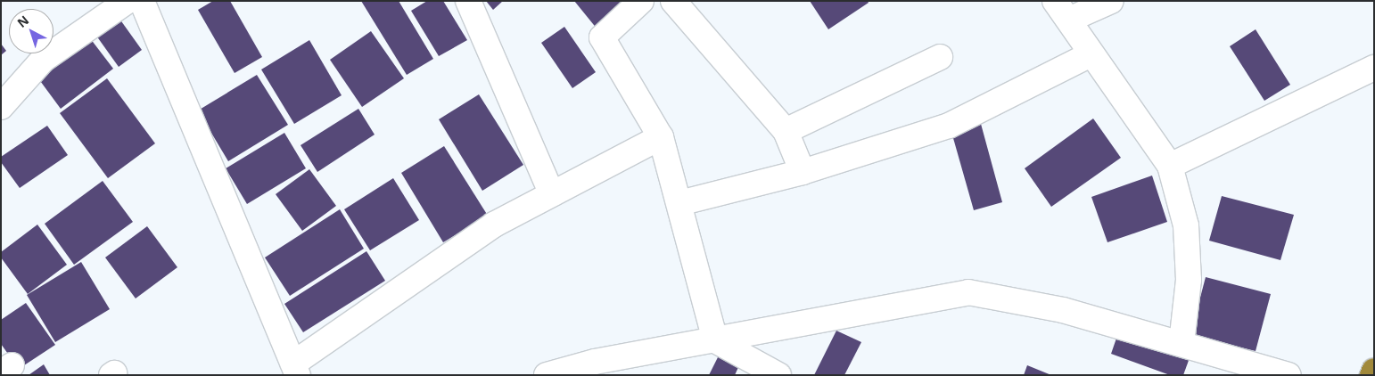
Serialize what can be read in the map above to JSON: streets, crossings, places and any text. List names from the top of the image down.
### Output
{
  "north": "top left"
}
